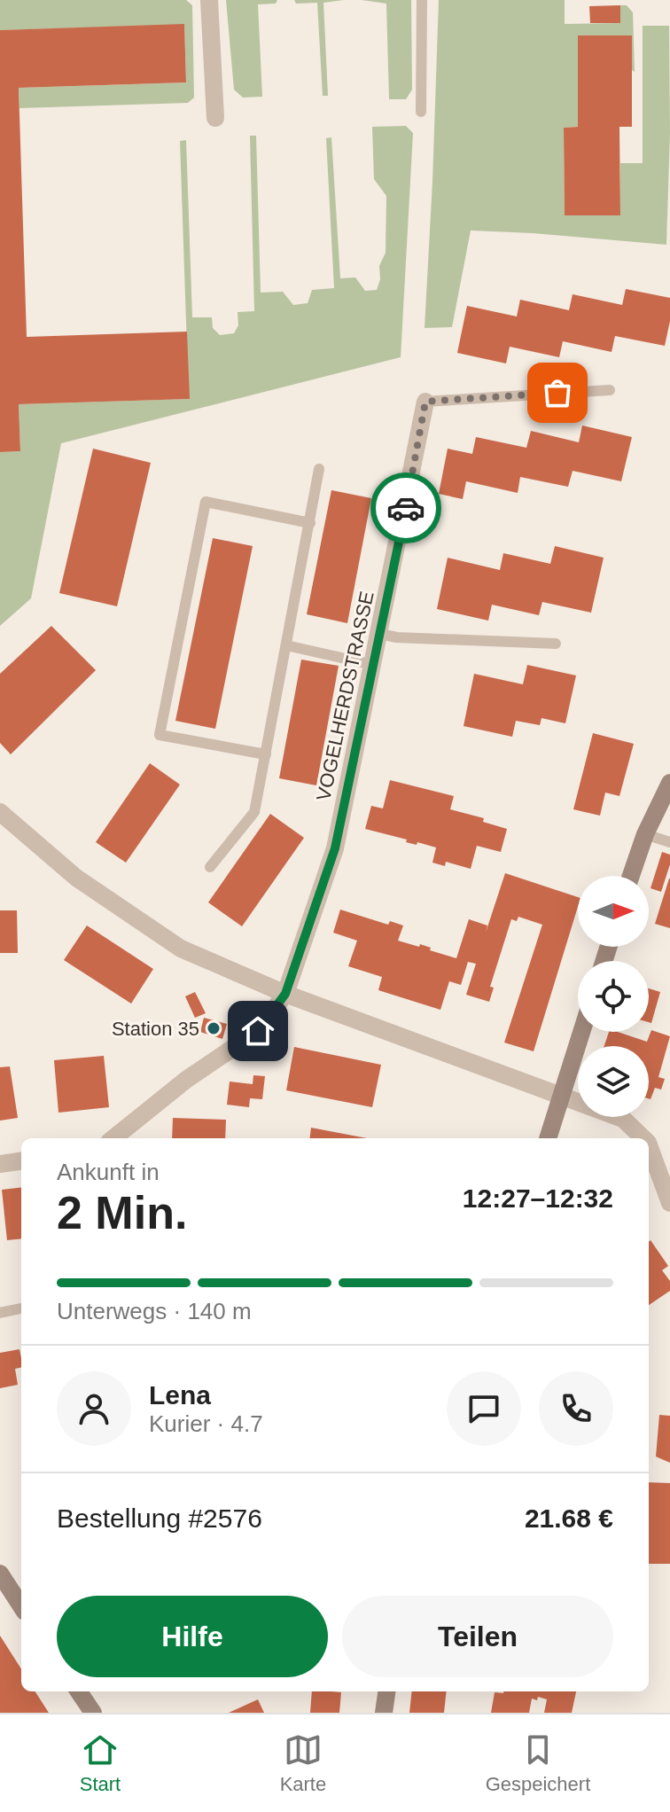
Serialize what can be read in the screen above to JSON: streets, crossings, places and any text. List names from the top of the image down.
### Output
{
  "streets": {
    "street": ["VOGELHERDSTRASSE"]
  },
  "places": ["Station 35"],
  "north": "right",
  "page": {
    "heading": ["2 Min.", "Ankunft in", "12:27–12:32"],
    "panel": [
      "Lena",
      "Kurier · 4.7",
      "Bestellung #2576",
      "21.68 €"
    ],
    "bar": "Unterwegs · 140 m",
    "buttons": ["Hilfe", "Teilen"],
    "tabs": ["Start", "Karte", "Gespeichert"]
  }
}
